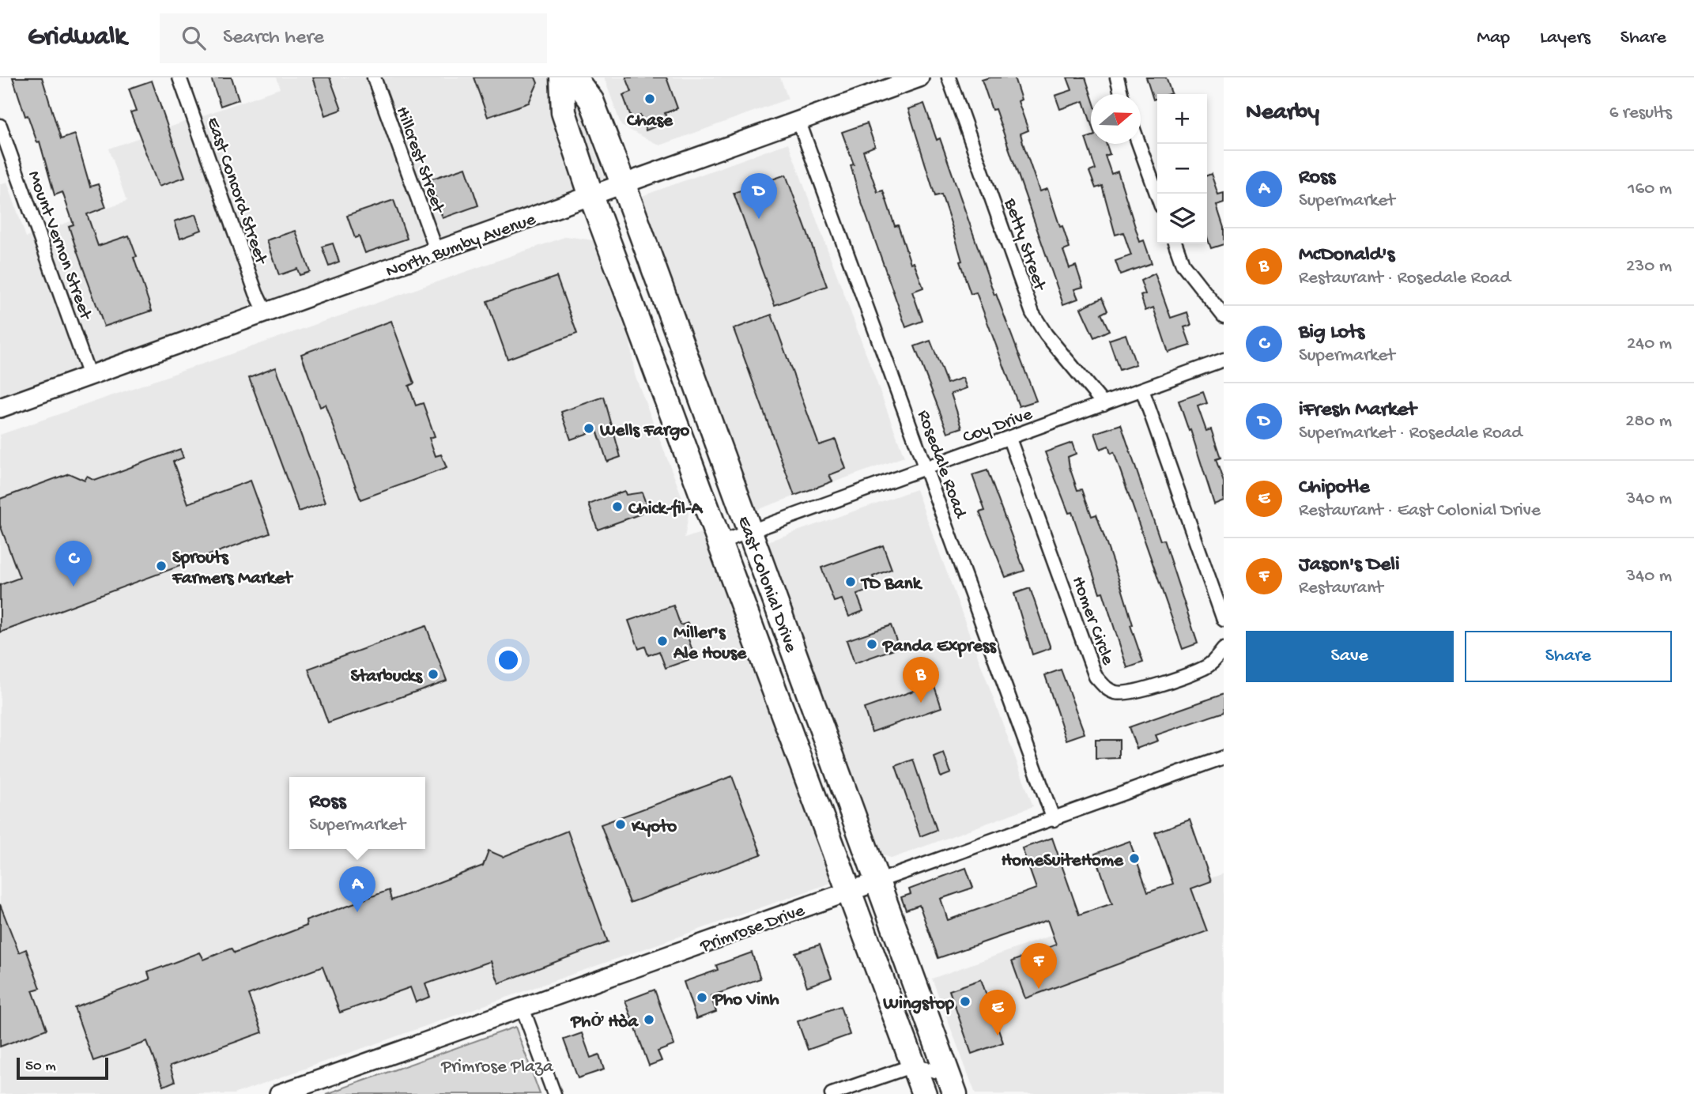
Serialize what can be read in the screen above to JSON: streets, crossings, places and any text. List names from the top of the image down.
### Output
{
  "streets": {
    "highway": ["East Colonial Drive"],
    "street": [
      "Hillcrest Street",
      "East Concord Street",
      "North Bumby Avenue",
      "Betty Street",
      "Mount Vernon Street",
      "Coy Drive",
      "Rosedale Road",
      "Homer Circle",
      "Primrose Drive"
    ]
  },
  "crossings": [
    ["Hillcrest Street", "North Bumby Avenue"],
    ["East Concord Street", "North Bumby Avenue"],
    ["North Bumby Avenue", "Mount Vernon Street"],
    ["North Bumby Avenue", "Rosedale Road"],
    ["North Bumby Avenue", "East Colonial Drive"],
    ["Betty Street", "Coy Drive"],
    ["Coy Drive", "Rosedale Road"],
    ["Coy Drive", "East Colonial Drive"],
    ["Coy Drive", "Homer Circle"],
    ["Rosedale Road", "Primrose Drive"],
    ["East Colonial Drive", "Primrose Drive"]
  ],
  "parks": ["Primrose Plaza"],
  "places": [
    "Chase",
    "Wells Fargo",
    "Chick-fil-A",
    "Sprouts Farmers Market",
    "TD Bank",
    "Miller's Ale House",
    "Panda Express",
    "Starbucks",
    "Kyoto",
    "HomeSuiteHome",
    "Pho Vinh",
    "Wingstop",
    "Phở Hòa"
  ],
  "scale_bar": "50 m",
  "north": "right",
  "page": {
    "header": "Gridwalk",
    "search": "Search here",
    "nav": ["Map", "Layers", "Share"],
    "heading": ["Nearby", "6 results"],
    "map_buttons": ["+", "−"],
    "list": [
      {
        "mark": "A",
        "name": "Ross",
        "note": "Supermarket",
        "value": "160 m"
      },
      {
        "mark": "B",
        "name": "McDonald's",
        "note": "Restaurant · Rosedale Road",
        "value": "230 m"
      },
      {
        "mark": "C",
        "name": "Big Lots",
        "note": "Supermarket",
        "value": "240 m"
      },
      {
        "mark": "D",
        "name": "iFresh Market",
        "note": "Supermarket · Rosedale Road",
        "value": "280 m"
      },
      {
        "mark": "E",
        "name": "Chipotle",
        "note": "Restaurant · East Colonial Drive",
        "value": "340 m"
      },
      {
        "mark": "F",
        "name": "Jason's Deli",
        "note": "Restaurant",
        "value": "340 m"
      }
    ],
    "pins": [
      "D",
      "C",
      "B",
      "A",
      "F",
      "E"
    ],
    "buttons": ["Save", "Share"],
    "popup": ["Ross", "Supermarket"],
    "scale": "50 m"
  }
}
